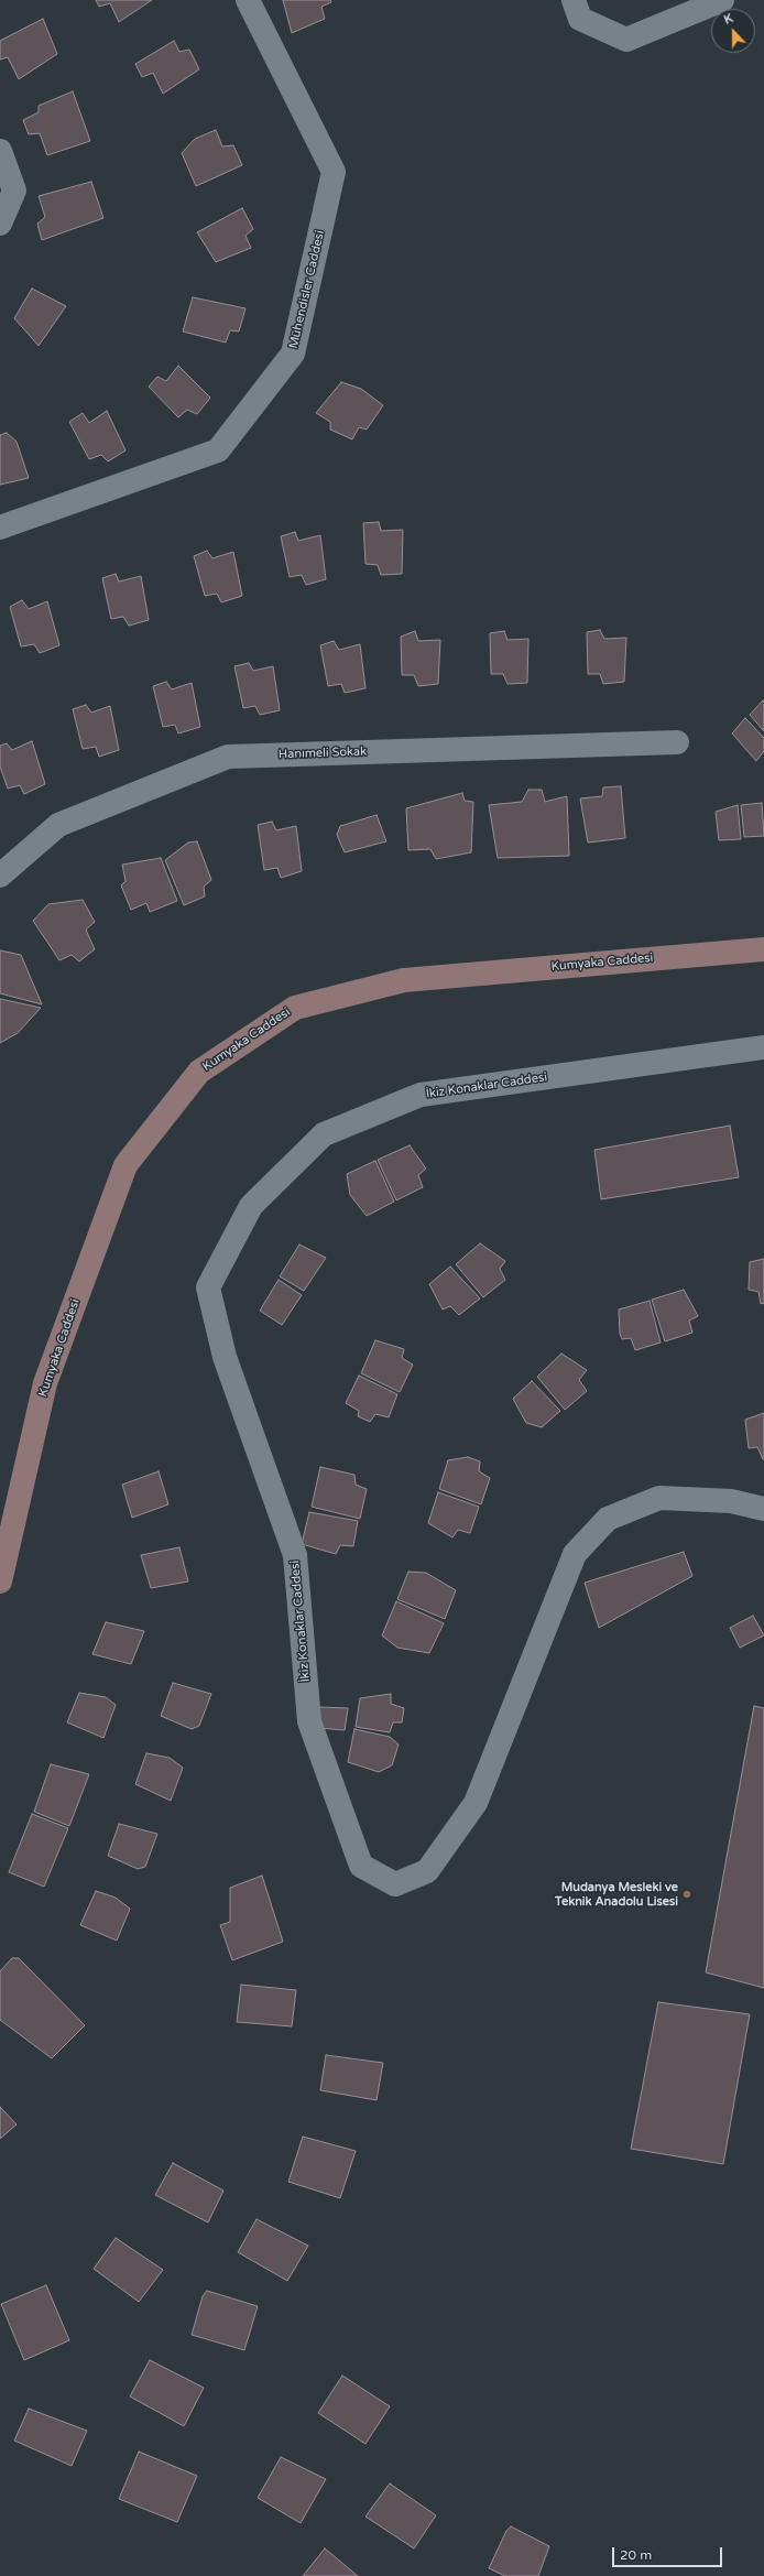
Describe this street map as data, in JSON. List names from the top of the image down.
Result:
{
  "streets": {
    "main road": ["Kumyaka Caddesi"],
    "street": ["Mühendisler Caddesi", "Hanımeli Sokak", "İkiz Konaklar Caddesi"]
  },
  "places": ["Mudanya Mesleki ve Teknik Anadolu Lisesi"],
  "scale_bar": "20 m",
  "north": "top"
}
